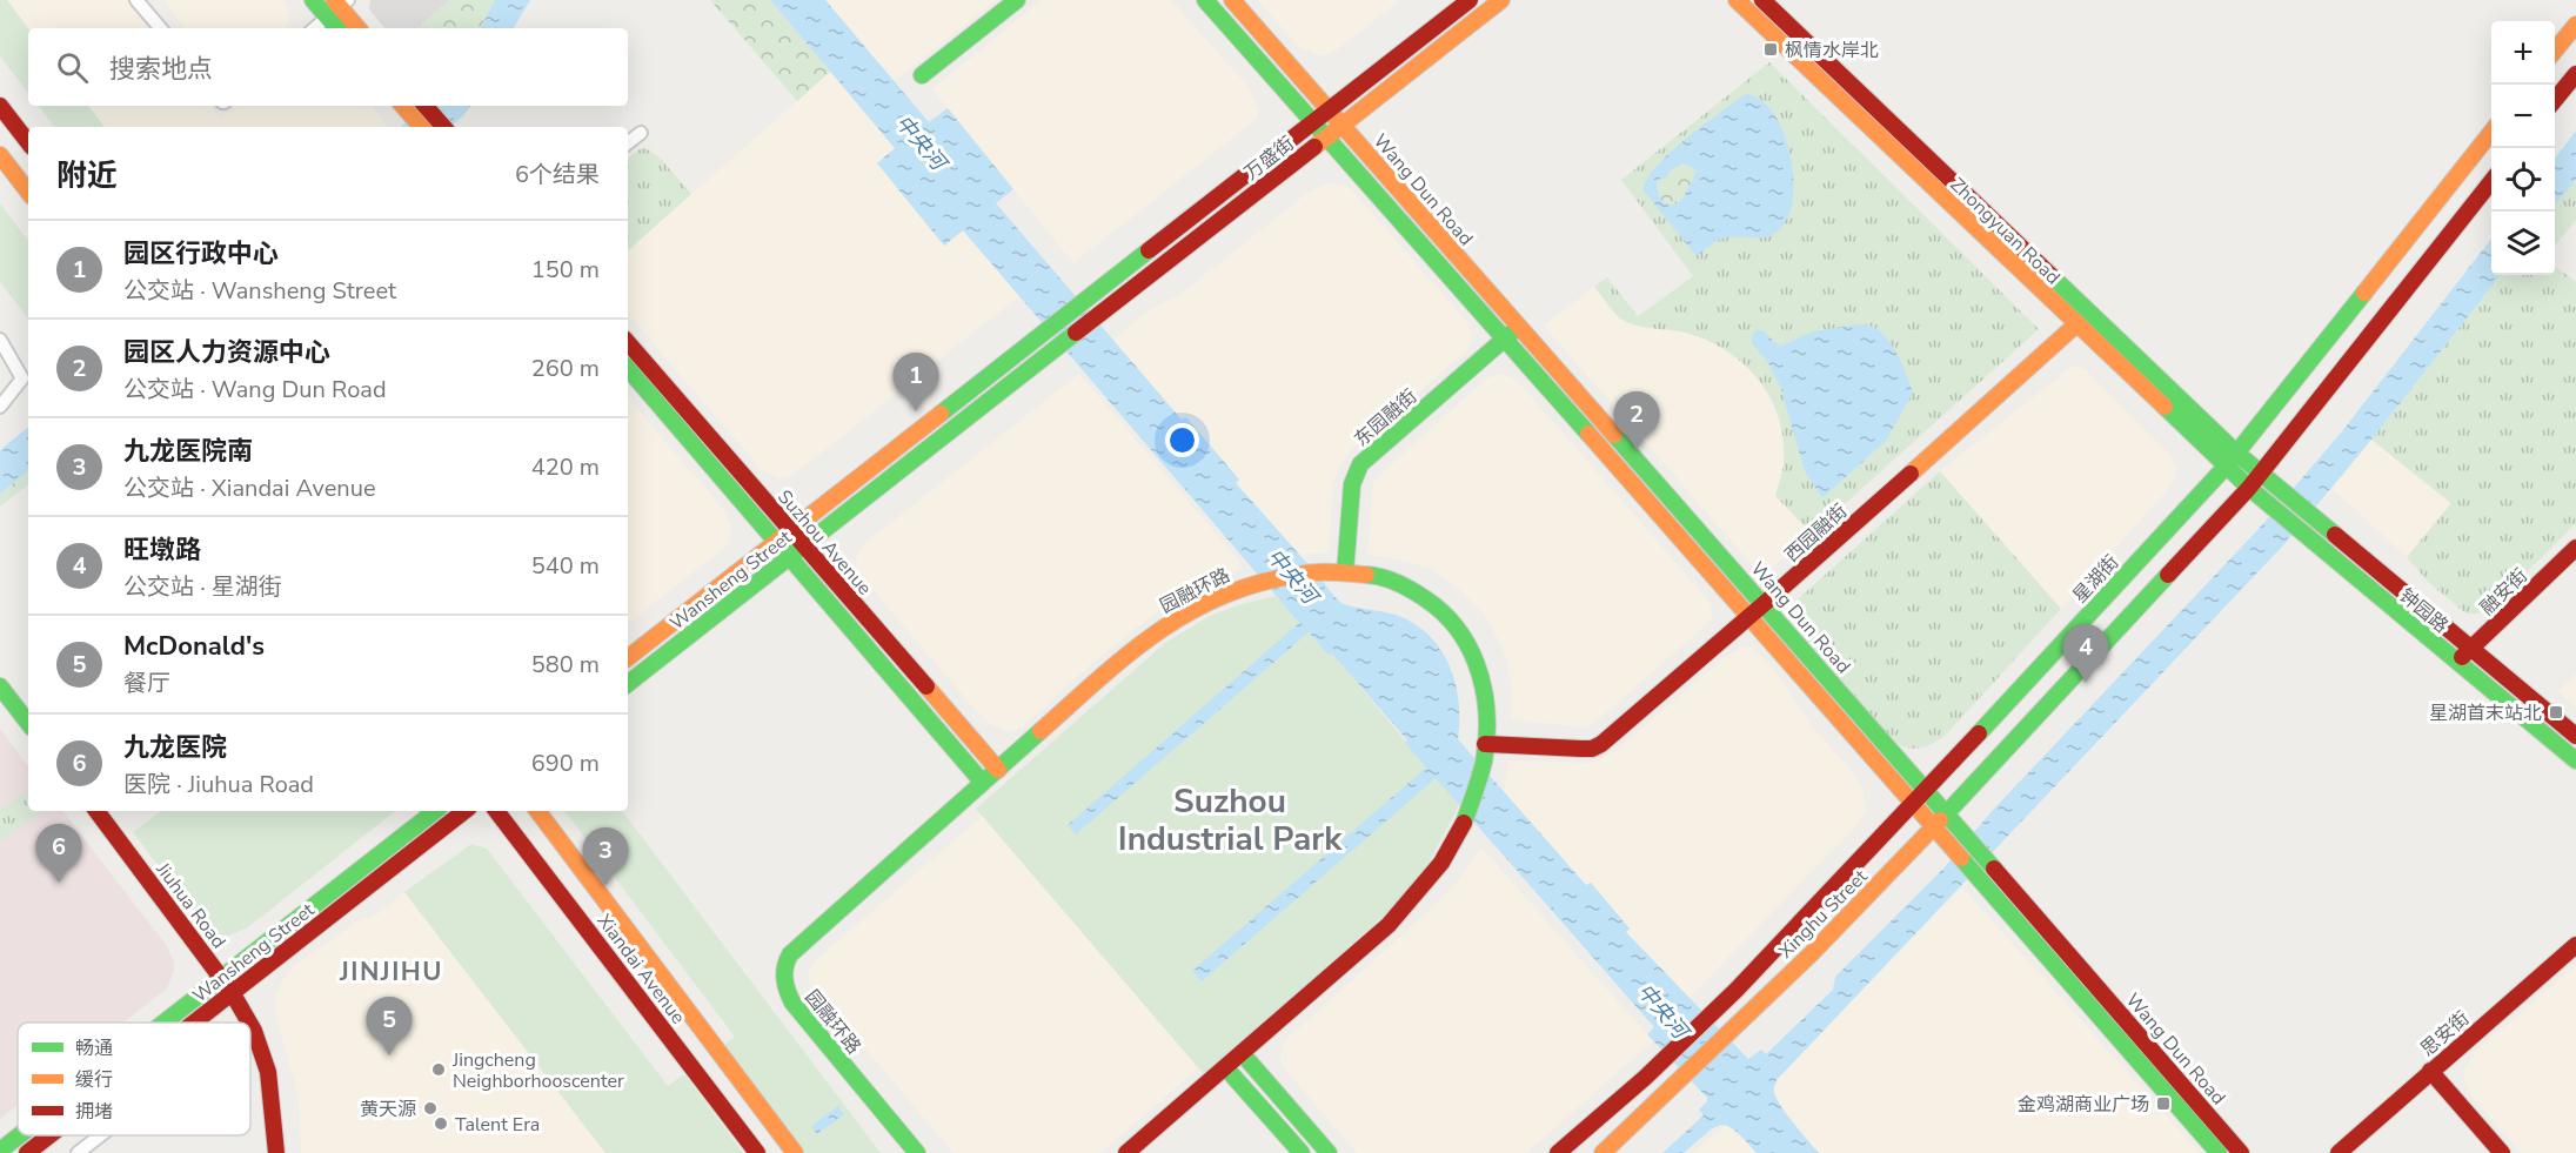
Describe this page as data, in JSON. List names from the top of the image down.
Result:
{
  "streets": {
    "main road": [
      "万盛街",
      "Wang Dun Road",
      "Zhongyuan Road",
      "东园融街",
      "西园融街",
      "Suzhou Avenue",
      "星湖街",
      "Wansheng Street",
      "园融环路",
      "融安街",
      "钟园路",
      "Jiuhua Road",
      "Xinghu Street",
      "Xiandai Avenue",
      "思安街"
    ]
  },
  "crossings": [
    ["万盛街", "Wang Dun Road"],
    ["万盛街", "Wansheng Street"],
    ["Wang Dun Road", "东园融街"],
    ["Wang Dun Road", "西园融街"],
    ["Wang Dun Road", "星湖街"],
    ["Wang Dun Road", "Xinghu Street"],
    ["Zhongyuan Road", "西园融街"],
    ["Zhongyuan Road", "星湖街"],
    ["Zhongyuan Road", "钟园路"],
    ["东园融街", "园融环路"],
    ["西园融街", "园融环路"],
    ["Suzhou Avenue", "Wansheng Street"],
    ["Suzhou Avenue", "园融环路"],
    ["Wansheng Street", "Jiuhua Road"],
    ["融安街", "钟园路"]
  ],
  "districts": ["Suzhou Industrial Park", "JINJIHU"],
  "water": ["中央河"],
  "places": {
    "transit": ["枫情水岸北", "星湖首末站北", "金鸡湖商业广场"],
    "other": ["Jingcheng Neighborhooscenter", "黄天源", "Talent Era"]
  },
  "legend": ["畅通", "缓行", "拥堵"],
  "page": {
    "map_buttons": ["+", "−"],
    "search": "搜索地点",
    "heading": ["附近", "6个结果"],
    "list": [
      {
        "mark": "1",
        "name": "园区行政中心",
        "note": "公交站 · Wansheng Street",
        "value": "150 m"
      },
      {
        "mark": "2",
        "name": "园区人力资源中心",
        "note": "公交站 · Wang Dun Road",
        "value": "260 m"
      },
      {
        "mark": "3",
        "name": "九龙医院南",
        "note": "公交站 · Xiandai Avenue",
        "value": "420 m"
      },
      {
        "mark": "4",
        "name": "旺墩路",
        "note": "公交站 · 星湖街",
        "value": "540 m"
      },
      {
        "mark": "5",
        "name": "McDonald's",
        "note": "餐厅",
        "value": "580 m"
      },
      {
        "mark": "6",
        "name": "九龙医院",
        "note": "医院 · Jiuhua Road",
        "value": "690 m"
      }
    ],
    "pins": [
      "1",
      "2",
      "4",
      "6",
      "3",
      "5"
    ]
  }
}
